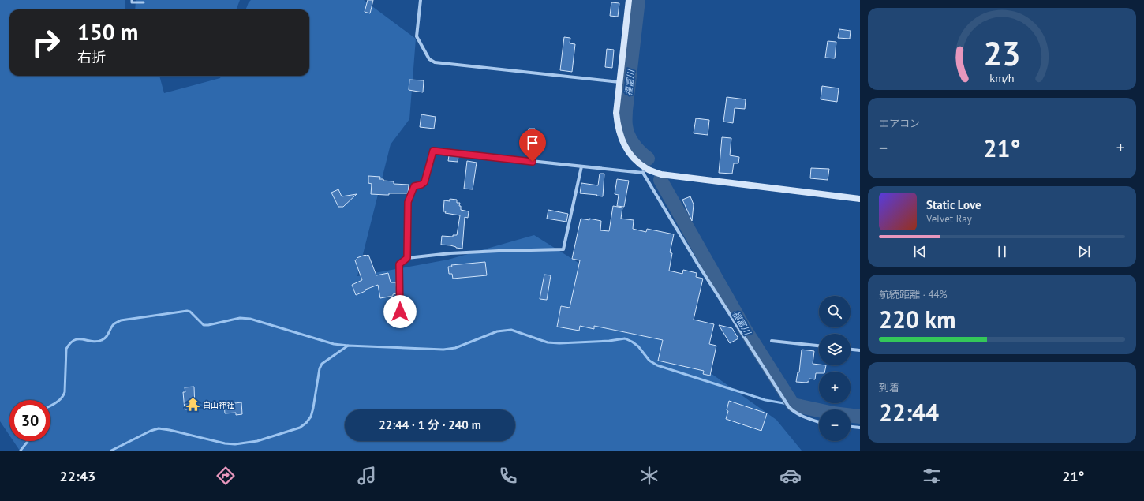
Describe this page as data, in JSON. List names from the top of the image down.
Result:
{
  "water": ["福富川"],
  "places": {
    "temple": ["白山神社"]
  },
  "page": {
    "turn": ["150 m", "右折"],
    "tile": [
      "エアコン",
      ["航続距離 · 44%", "220 km"],
      ["到着", "22:44"]
    ],
    "heat": ["−", "21°", "+"],
    "song": ["Static Love", "Velvet Ray"],
    "map_buttons": ["+", "−"],
    "limit": "30",
    "trip": "22:44 · 1 分 · 240 m",
    "tabs": ["22:43", "21°"],
    "gauge": ["23", "km/h"]
  }
}
